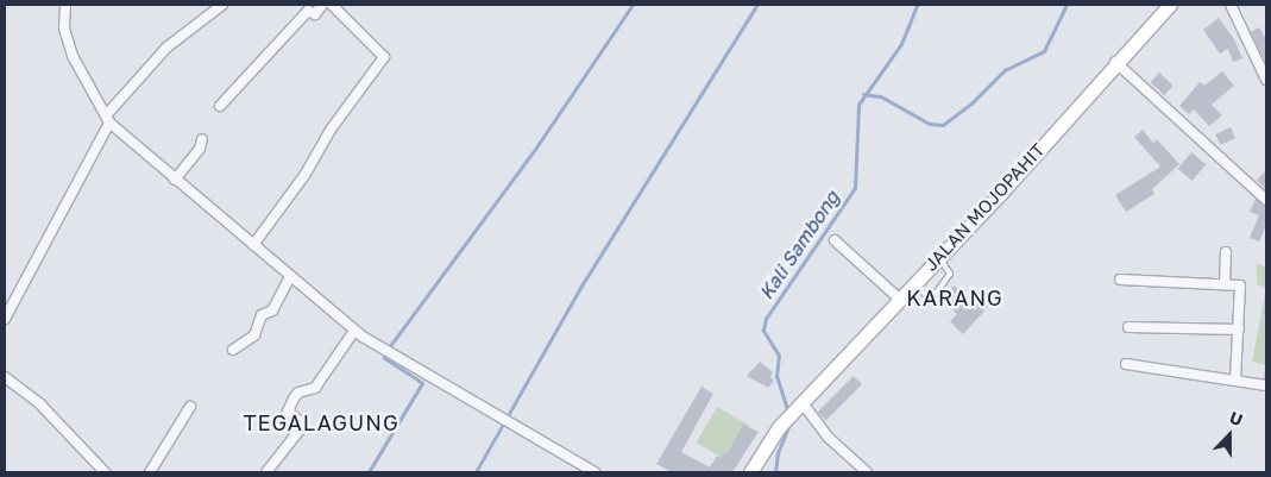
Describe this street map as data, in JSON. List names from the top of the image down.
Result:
{
  "streets": {
    "street": ["JALAN MOJOPAHIT"]
  },
  "districts": ["KARANG", "TEGALAGUNG"],
  "water": ["Kali Sambong"],
  "north": "top"
}
